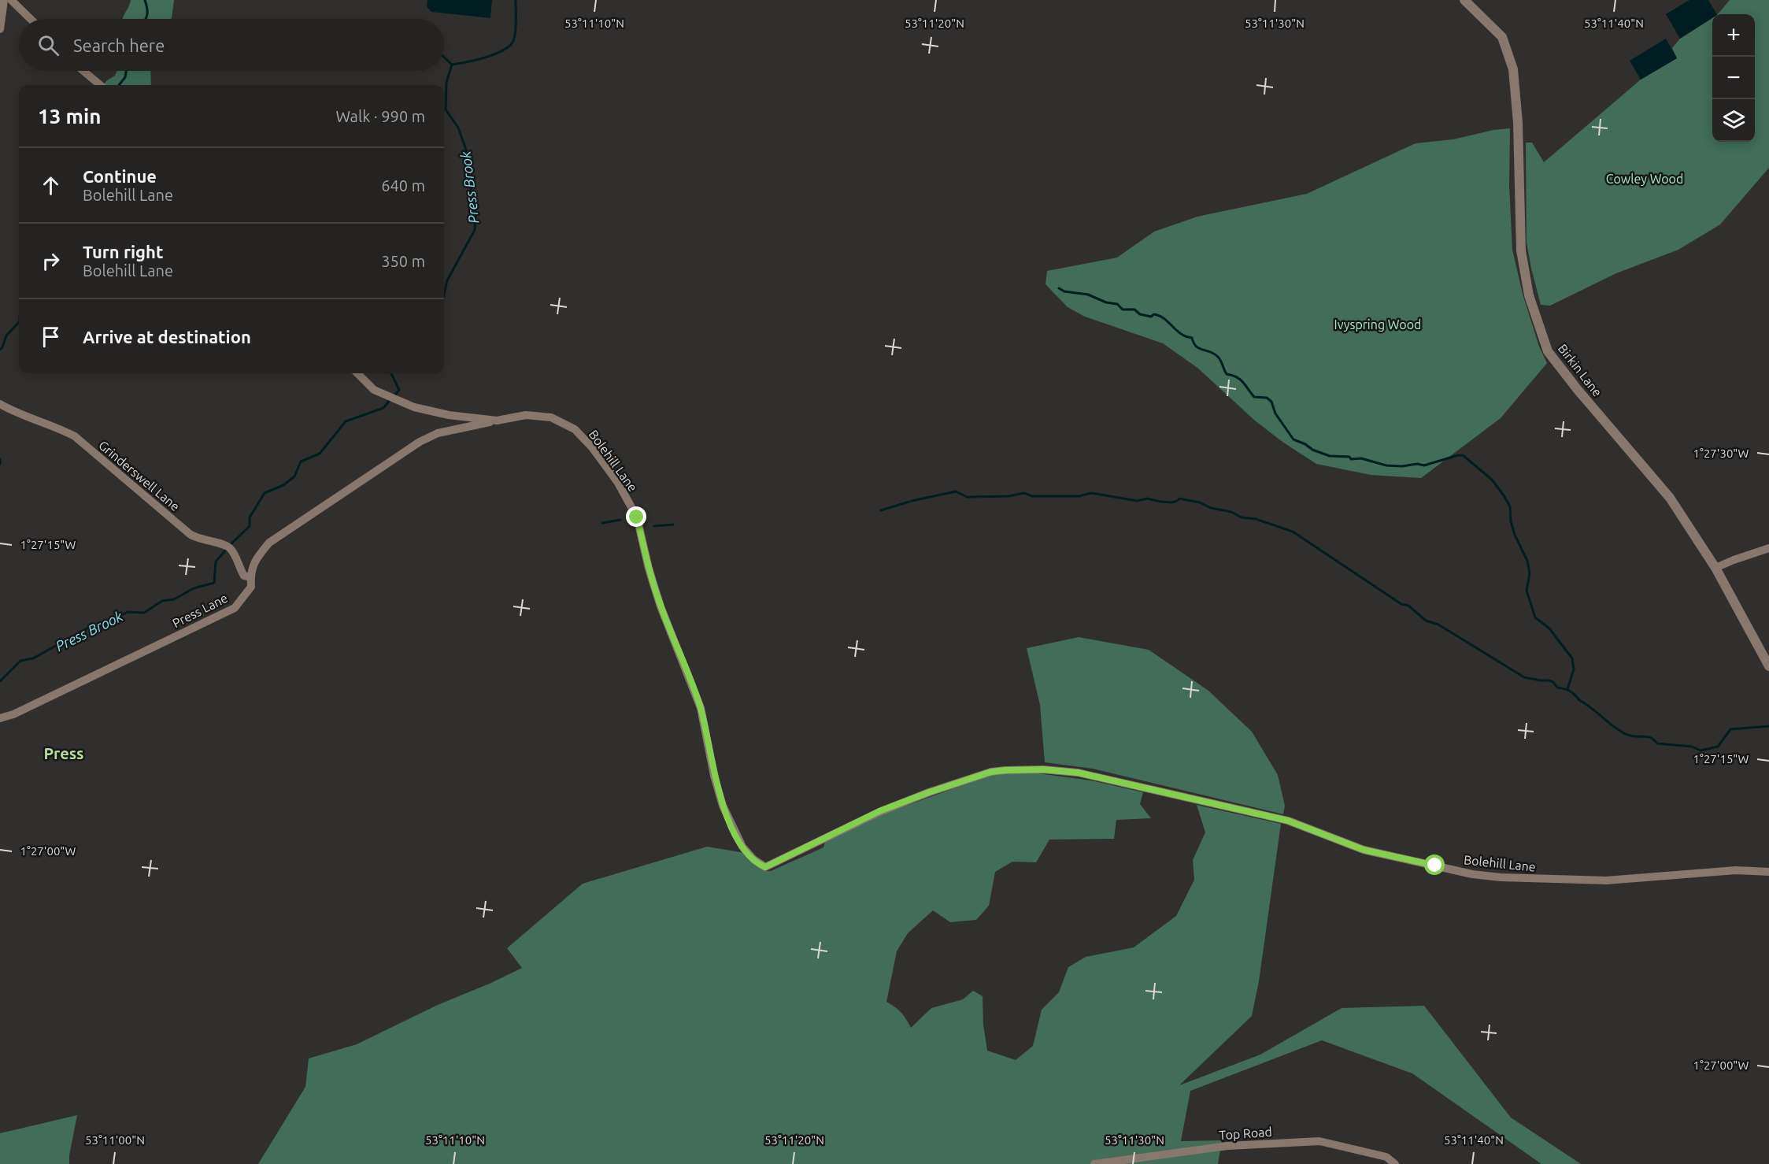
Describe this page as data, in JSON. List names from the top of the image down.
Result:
{
  "streets": {
    "street": [
      "Birkin Lane",
      "Bolehill Lane",
      "Grinderswell Lane",
      "Press Lane",
      "Top Road"
    ]
  },
  "crossings": [
    ["Bolehill Lane", "Press Lane"],
    ["Grinderswell Lane", "Press Lane"]
  ],
  "districts": ["Press"],
  "water": ["Press Brook"],
  "parks": ["Cowley Wood", "Ivyspring Wood"],
  "page": {
    "map_buttons": ["+", "−"],
    "search": "Search here",
    "heading": ["13 min", "Walk · 990 m"],
    "list": [
      ["Continue", "Bolehill Lane", "640 m"],
      ["Turn right", "Bolehill Lane", "350 m"],
      "Arrive at destination"
    ]
  },
  "coordinates": [
    "53°11'10\"N",
    "53°11'20\"N",
    "53°11'30\"N",
    "53°11'40\"N",
    "1°27'30\"W",
    "1°27'15\"W",
    "1°27'00\"W",
    "53°11'00\"N"
  ]
}
